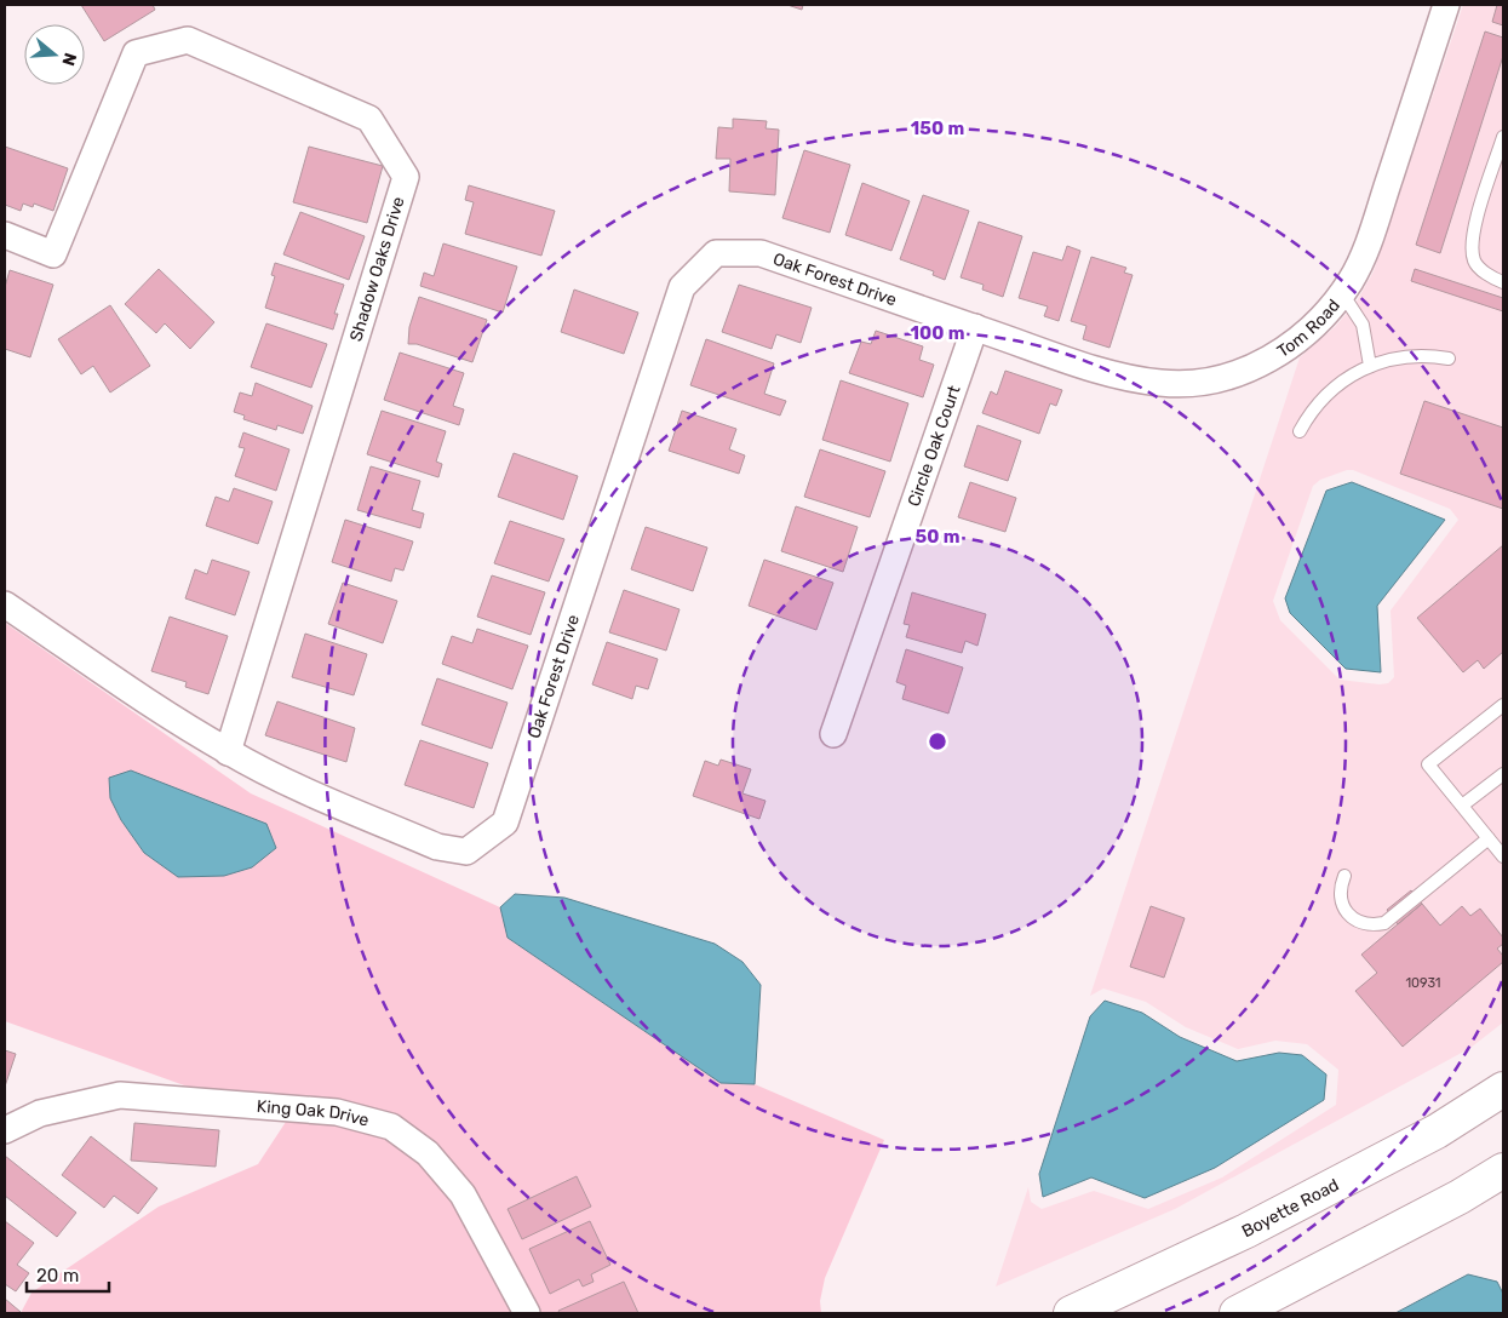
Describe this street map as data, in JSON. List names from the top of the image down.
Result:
{
  "streets": {
    "main road": ["Boyette Road"],
    "street": [
      "Shadow Oaks Drive",
      "Oak Forest Drive",
      "Tom Road",
      "Circle Oak Court",
      "King Oak Drive"
    ]
  },
  "crossings": [
    ["Shadow Oaks Drive", "Oak Forest Drive"],
    ["Oak Forest Drive", "Tom Road"],
    ["Oak Forest Drive", "Circle Oak Court"],
    ["Tom Road", "Circle Oak Court"]
  ],
  "house_numbers": ["10931"],
  "scale_bar": "20 m",
  "north": "right",
  "rings": ["150 m", "100 m", "50 m"]
}
